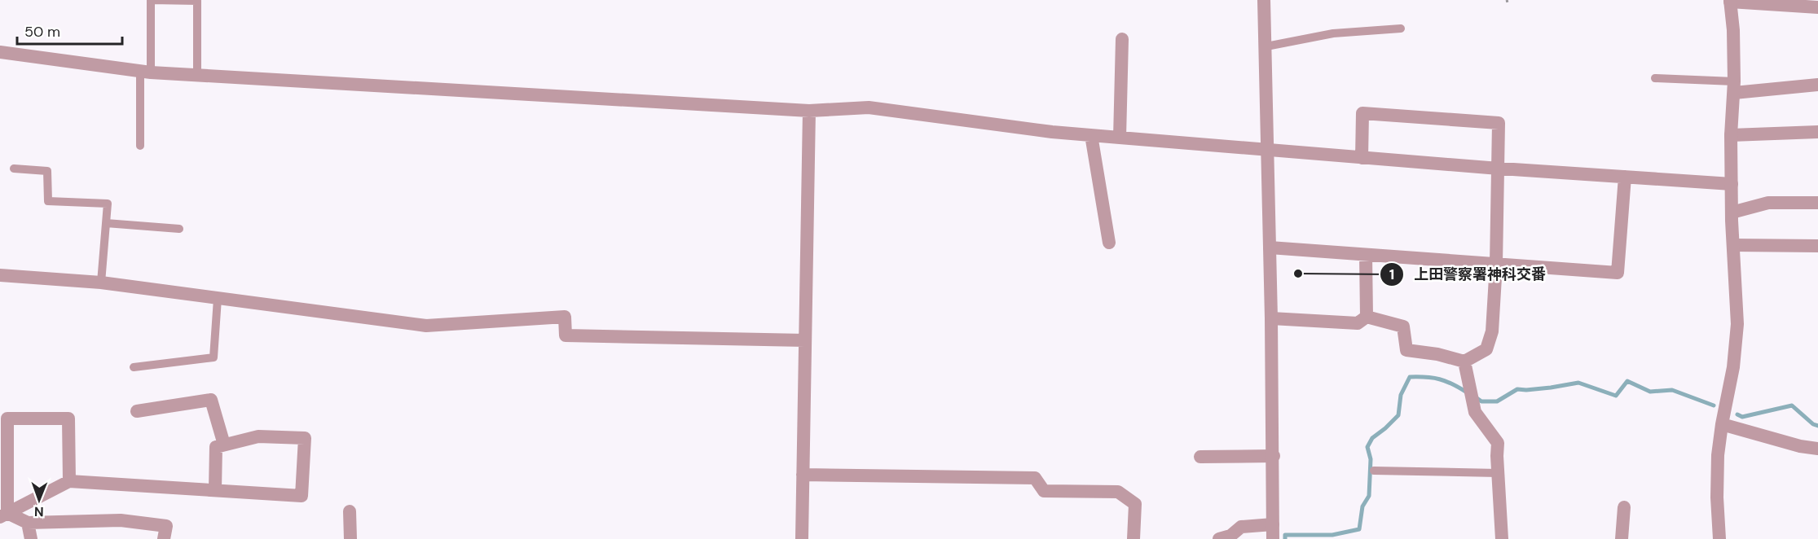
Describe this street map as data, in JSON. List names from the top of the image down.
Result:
{
  "places": ["上田警察署神科交番"],
  "scale_bar": "50 m",
  "north": "bottom"
}
